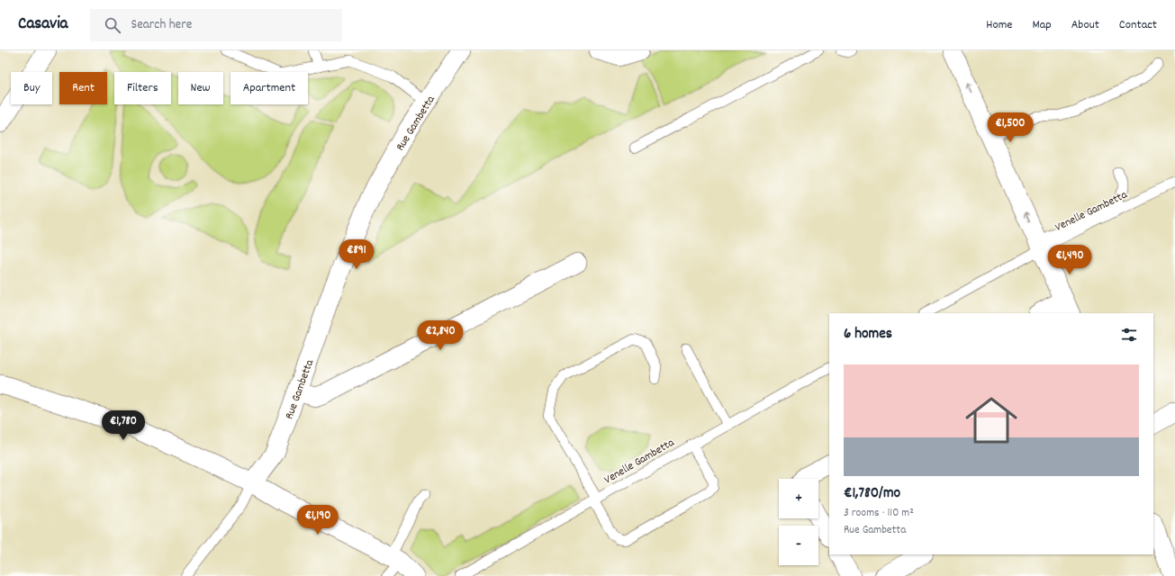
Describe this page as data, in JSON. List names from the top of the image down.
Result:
{
  "streets": {
    "street": ["Rue Gambetta"],
    "lane": ["Venelle Gambetta"]
  },
  "page": {
    "header": "Casavia",
    "search": "Search here",
    "nav": [
      "Home",
      "Map",
      "About",
      "Contact"
    ],
    "chip": [
      "Buy",
      "Rent",
      "Filters",
      "New",
      "Apartment"
    ],
    "price": [
      "€1,500",
      "€891",
      "€1,490",
      "€2,840",
      "€1,780",
      "€1,190"
    ],
    "heading": "6 homes",
    "list": [
      {
        "name": "€1,780/mo",
        "note": "3 rooms · 110 m² · Rue Gambetta"
      }
    ],
    "map_buttons": ["+", "−"]
  }
}
